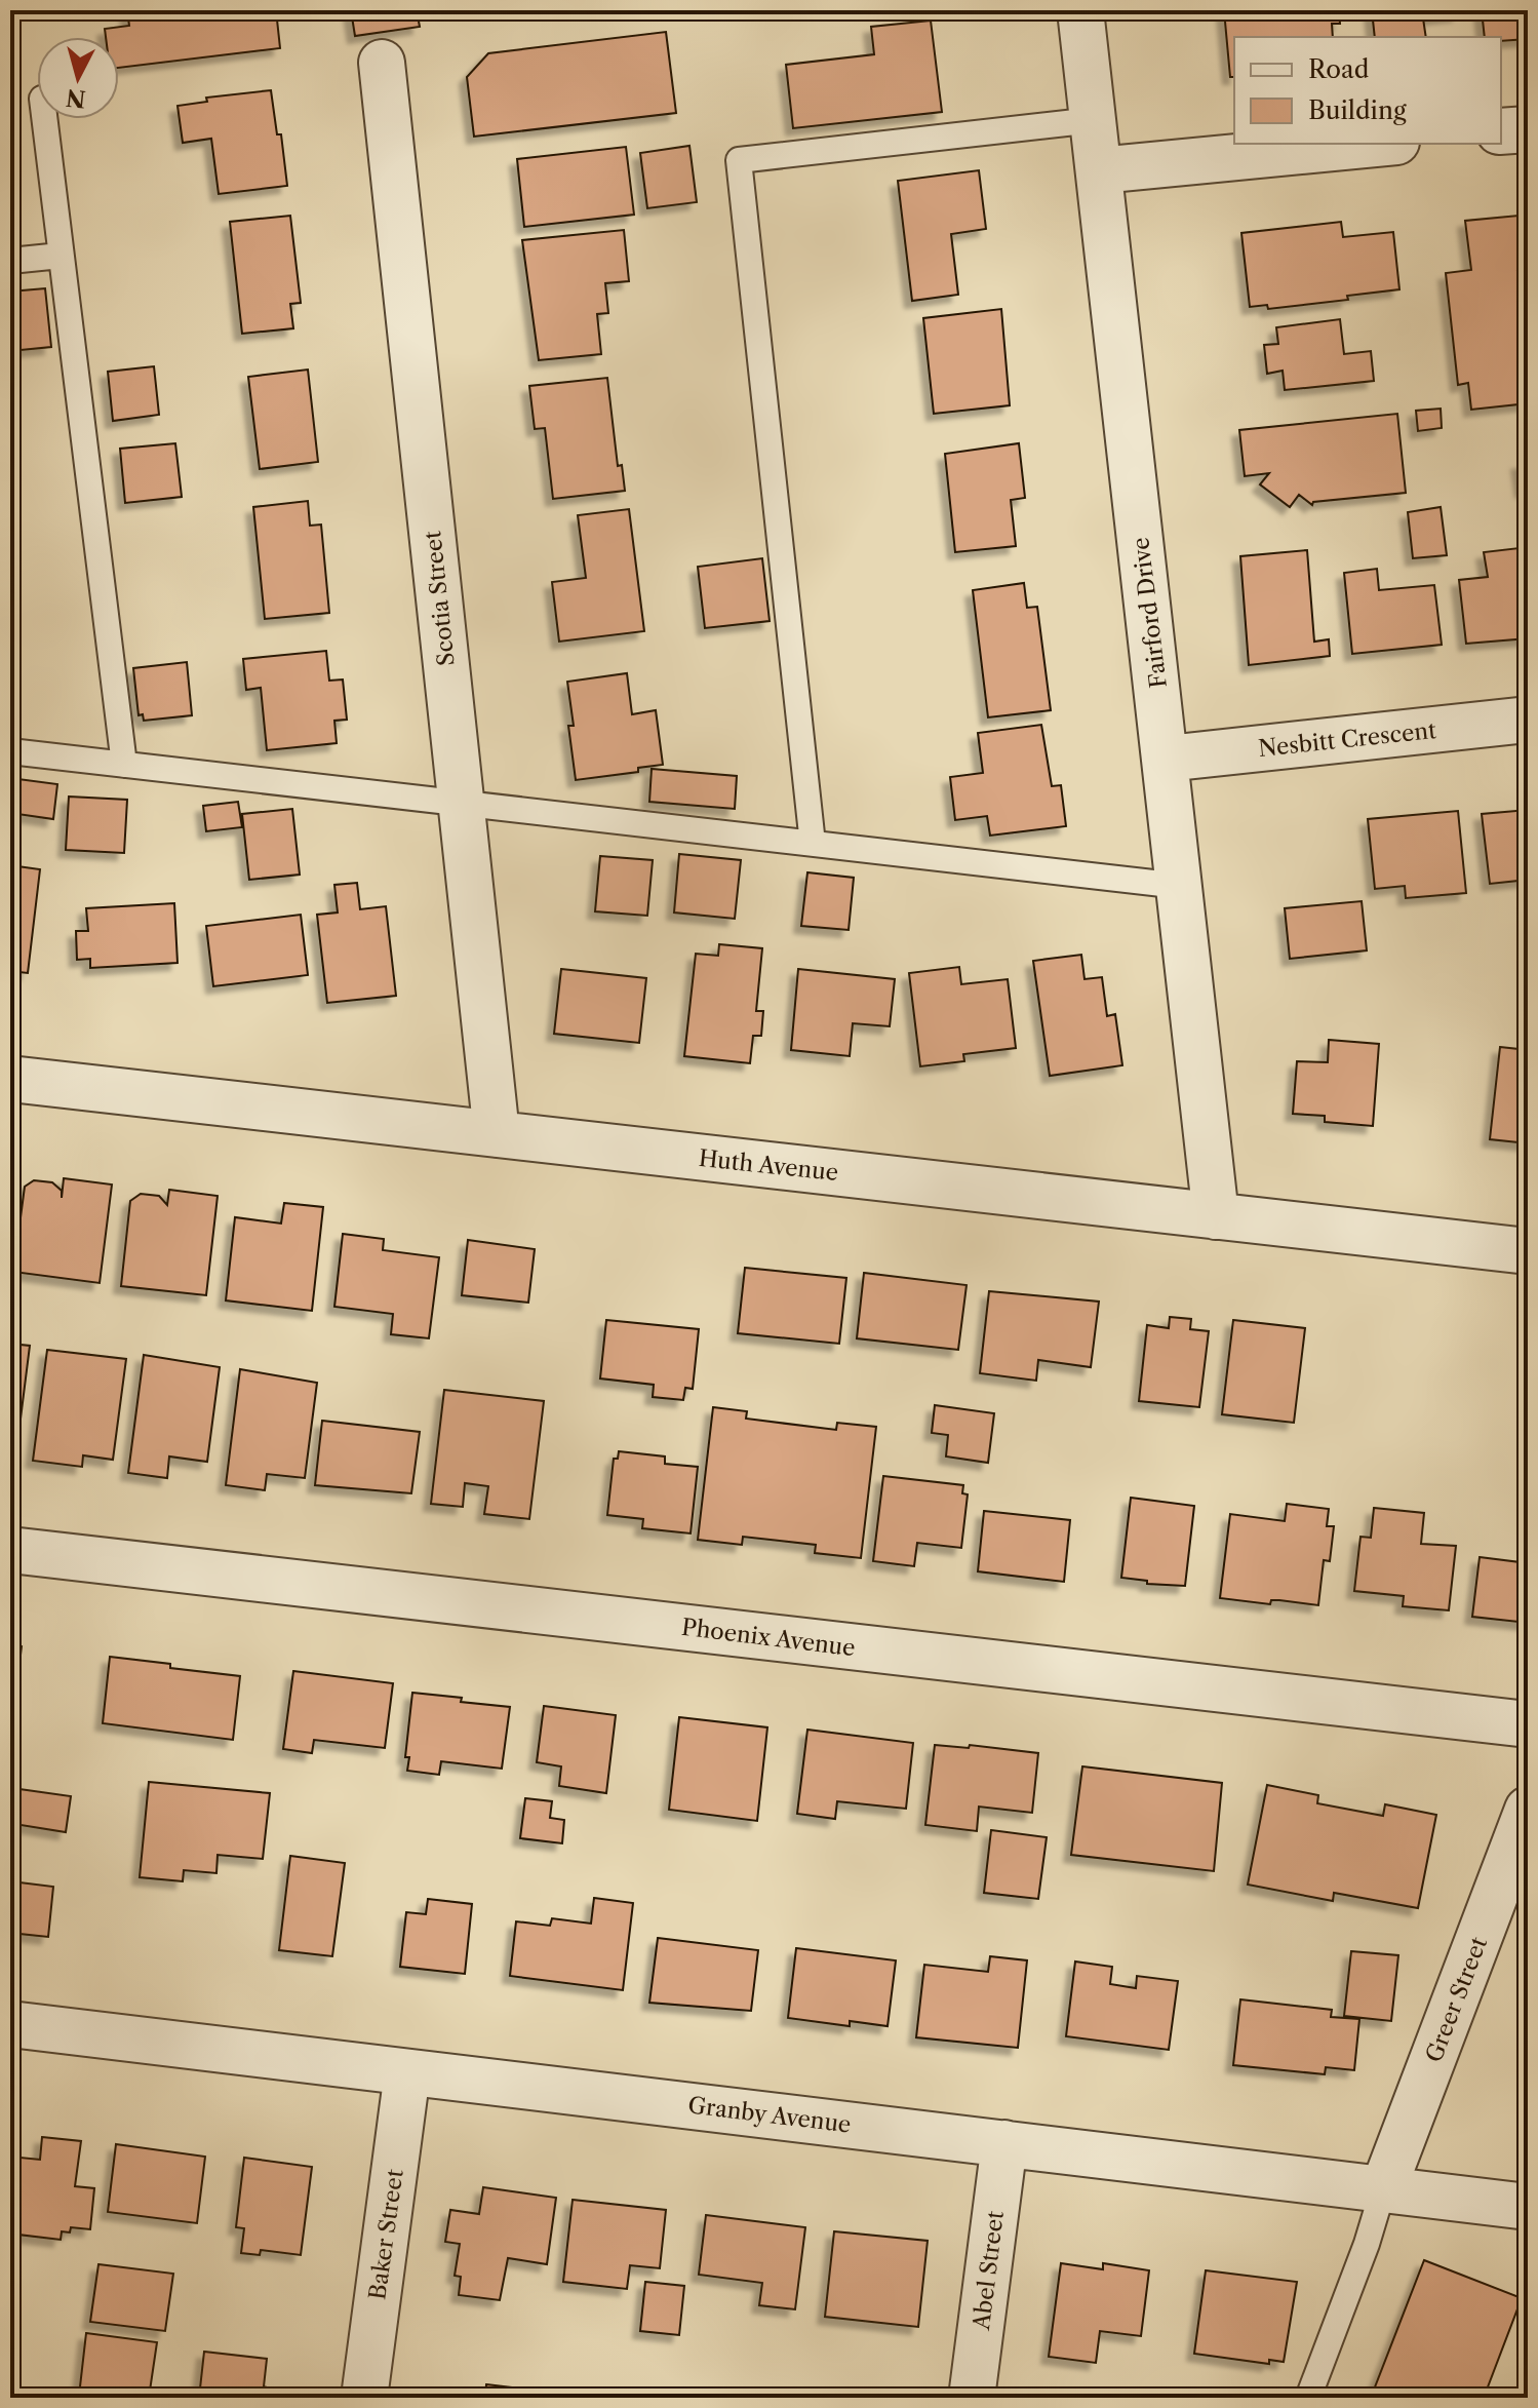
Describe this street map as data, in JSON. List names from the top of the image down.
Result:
{
  "streets": {
    "street": [
      "Scotia Street",
      "Fairford Drive",
      "Nesbitt Crescent",
      "Huth Avenue",
      "Phoenix Avenue",
      "Greer Street",
      "Granby Avenue",
      "Baker Street",
      "Abel Street"
    ]
  },
  "crossings": [
    ["Scotia Street", "Huth Avenue"],
    ["Fairford Drive", "Nesbitt Crescent"],
    ["Fairford Drive", "Huth Avenue"],
    ["Greer Street", "Granby Avenue"],
    ["Granby Avenue", "Baker Street"],
    ["Granby Avenue", "Abel Street"]
  ],
  "legend": ["Road", "Building"],
  "north": "bottom"
}
